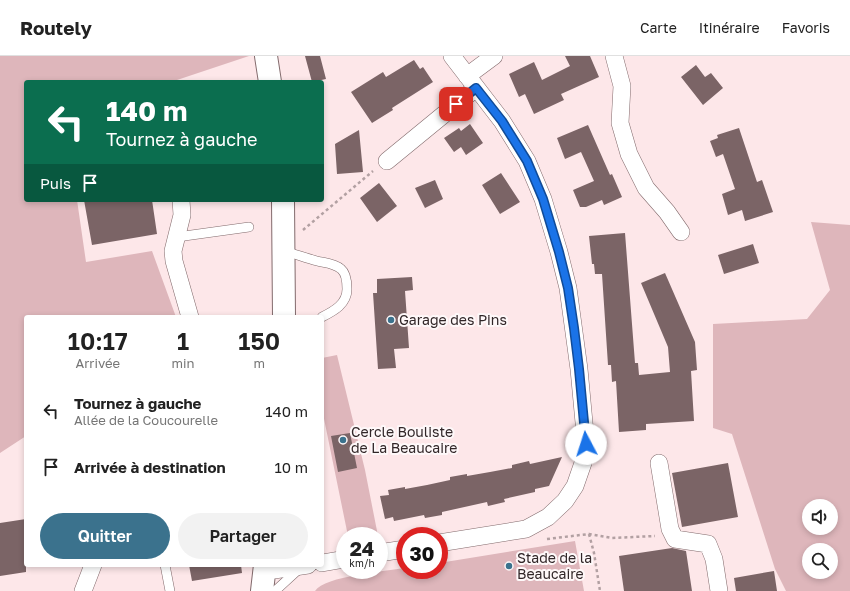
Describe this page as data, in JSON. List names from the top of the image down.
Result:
{
  "places": ["Garage des Pins", "Cercle Bouliste de La Beaucaire", "Stade de la Beaucaire"],
  "page": {
    "header": "Routely",
    "nav": ["Carte", "Itinéraire", "Favoris"],
    "turn": ["140 m", "Tournez à gauche"],
    "then": "Puis",
    "eta": [
      "10:17",
      "Arrivée",
      "1",
      "min",
      "150",
      "m"
    ],
    "list": [
      {
        "name": "Tournez à gauche",
        "note": "Allée de la Coucourelle",
        "value": "140 m"
      },
      {
        "name": "Arrivée à destination",
        "value": "10 m"
      }
    ],
    "buttons": ["Quitter", "Partager"],
    "speed": "24 km/h",
    "limit": "30"
  }
}
